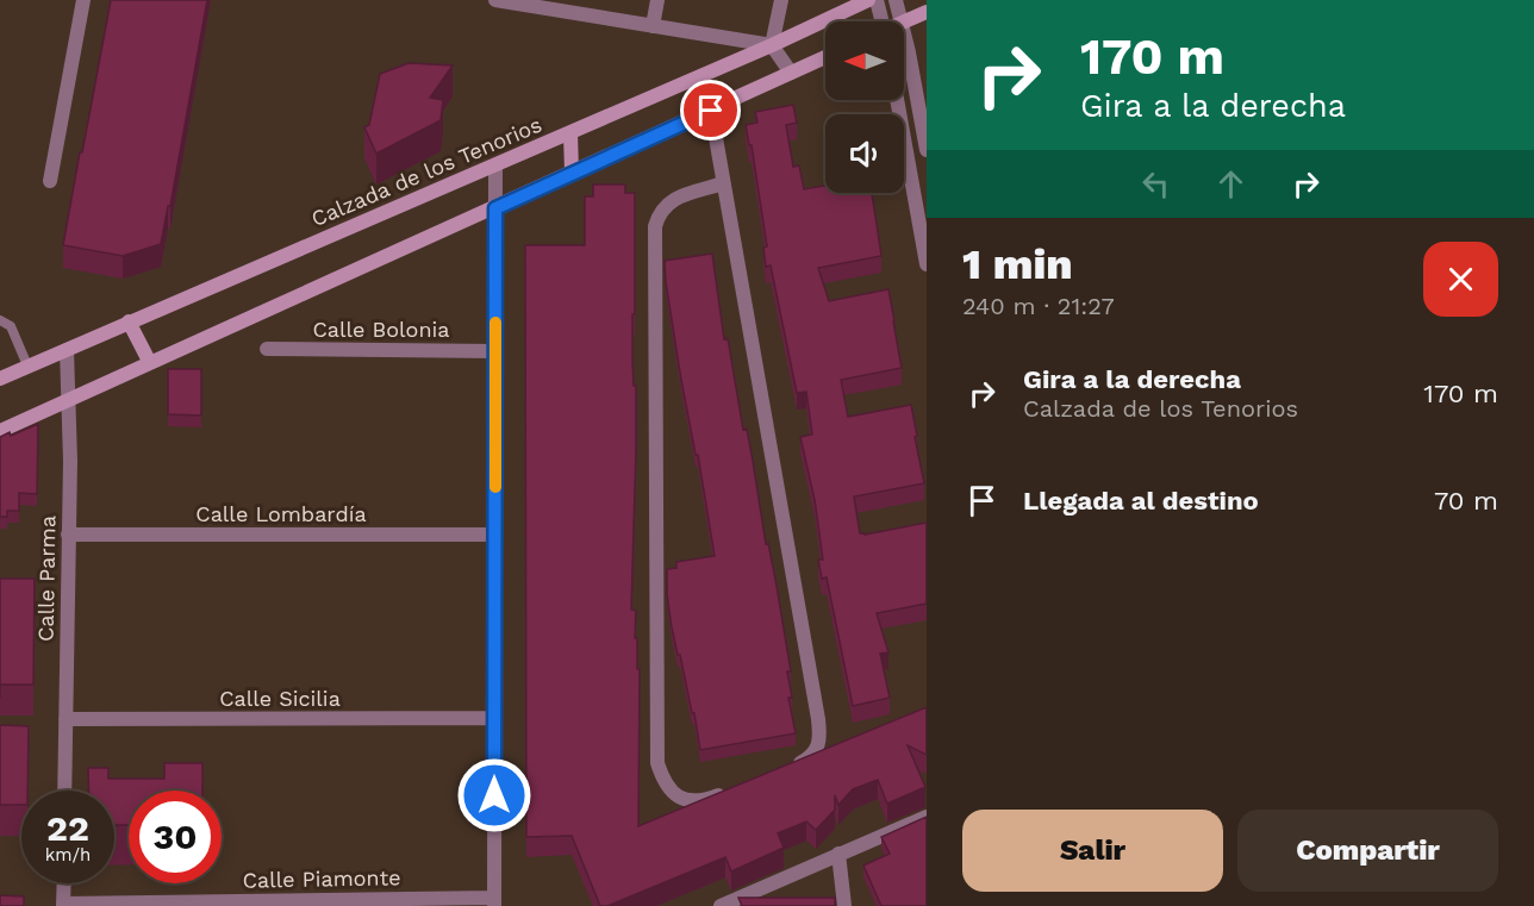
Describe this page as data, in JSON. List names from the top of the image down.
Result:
{
  "streets": {
    "street": [
      "Calzada de los Tenorios",
      "Calle Bolonia",
      "Calle Lombardía",
      "Calle Parma",
      "Calle Sicilia",
      "Calle Piamonte"
    ]
  },
  "crossings": [
    ["Calzada de los Tenorios", "Calle Parma"],
    ["Calle Lombardía", "Calle Parma"],
    ["Calle Parma", "Calle Sicilia"]
  ],
  "north": "left",
  "page": {
    "turn": ["170 m", "Gira a la derecha"],
    "heading": ["1 min", "240 m · 21:27"],
    "list": [
      {
        "name": "Gira a la derecha",
        "note": "Calzada de los Tenorios",
        "value": "170 m"
      },
      {
        "name": "Llegada al destino",
        "value": "70 m"
      }
    ],
    "speed": "22 km/h",
    "limit": "30",
    "buttons": ["Salir", "Compartir"]
  }
}
